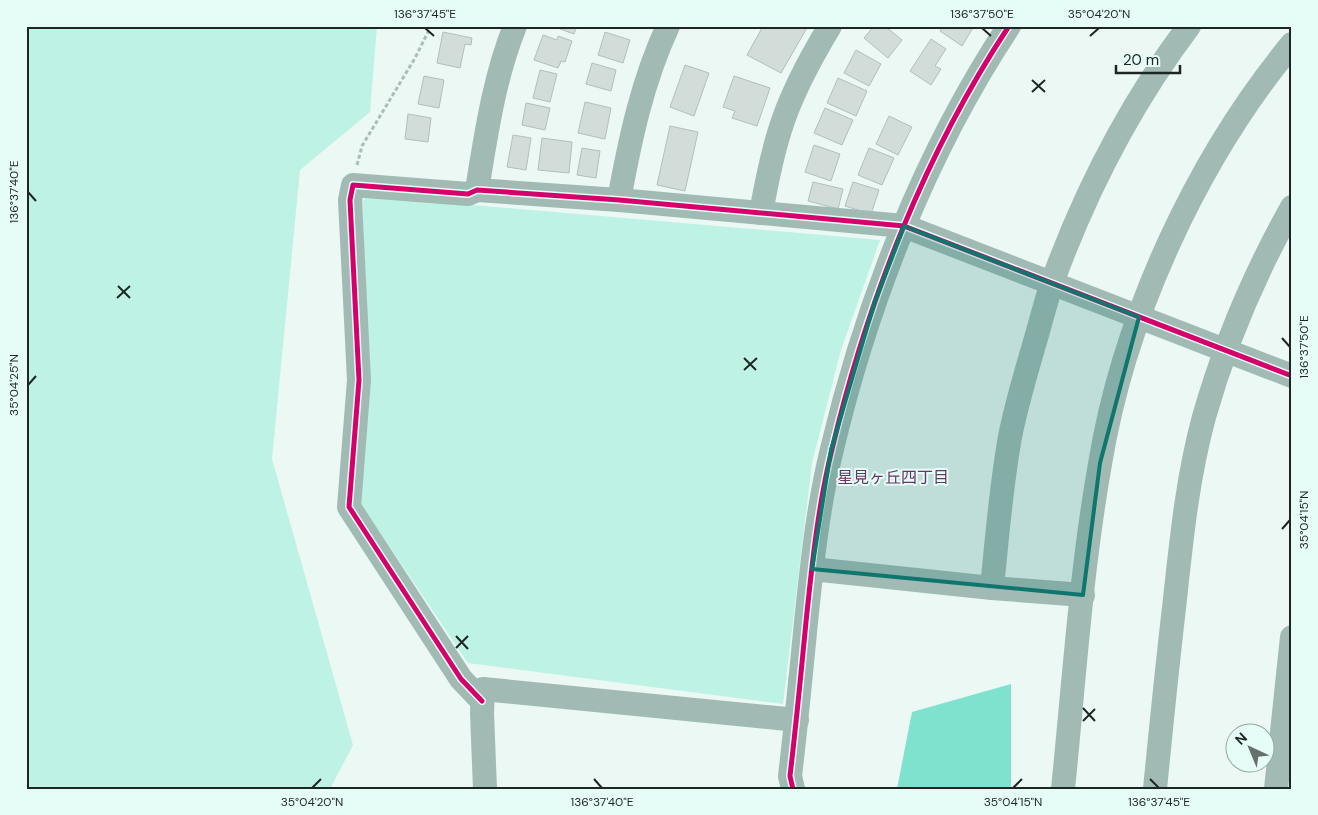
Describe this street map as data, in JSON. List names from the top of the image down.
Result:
{
  "districts": ["星見ヶ丘四丁目"],
  "scale_bar": "20 m",
  "north": "top left",
  "coordinates": [
    "136°37'45\"E",
    "136°37'50\"E",
    "35°04'20\"N",
    "136°37'40\"E",
    "35°04'25\"N",
    "35°04'15\"N"
  ]
}
